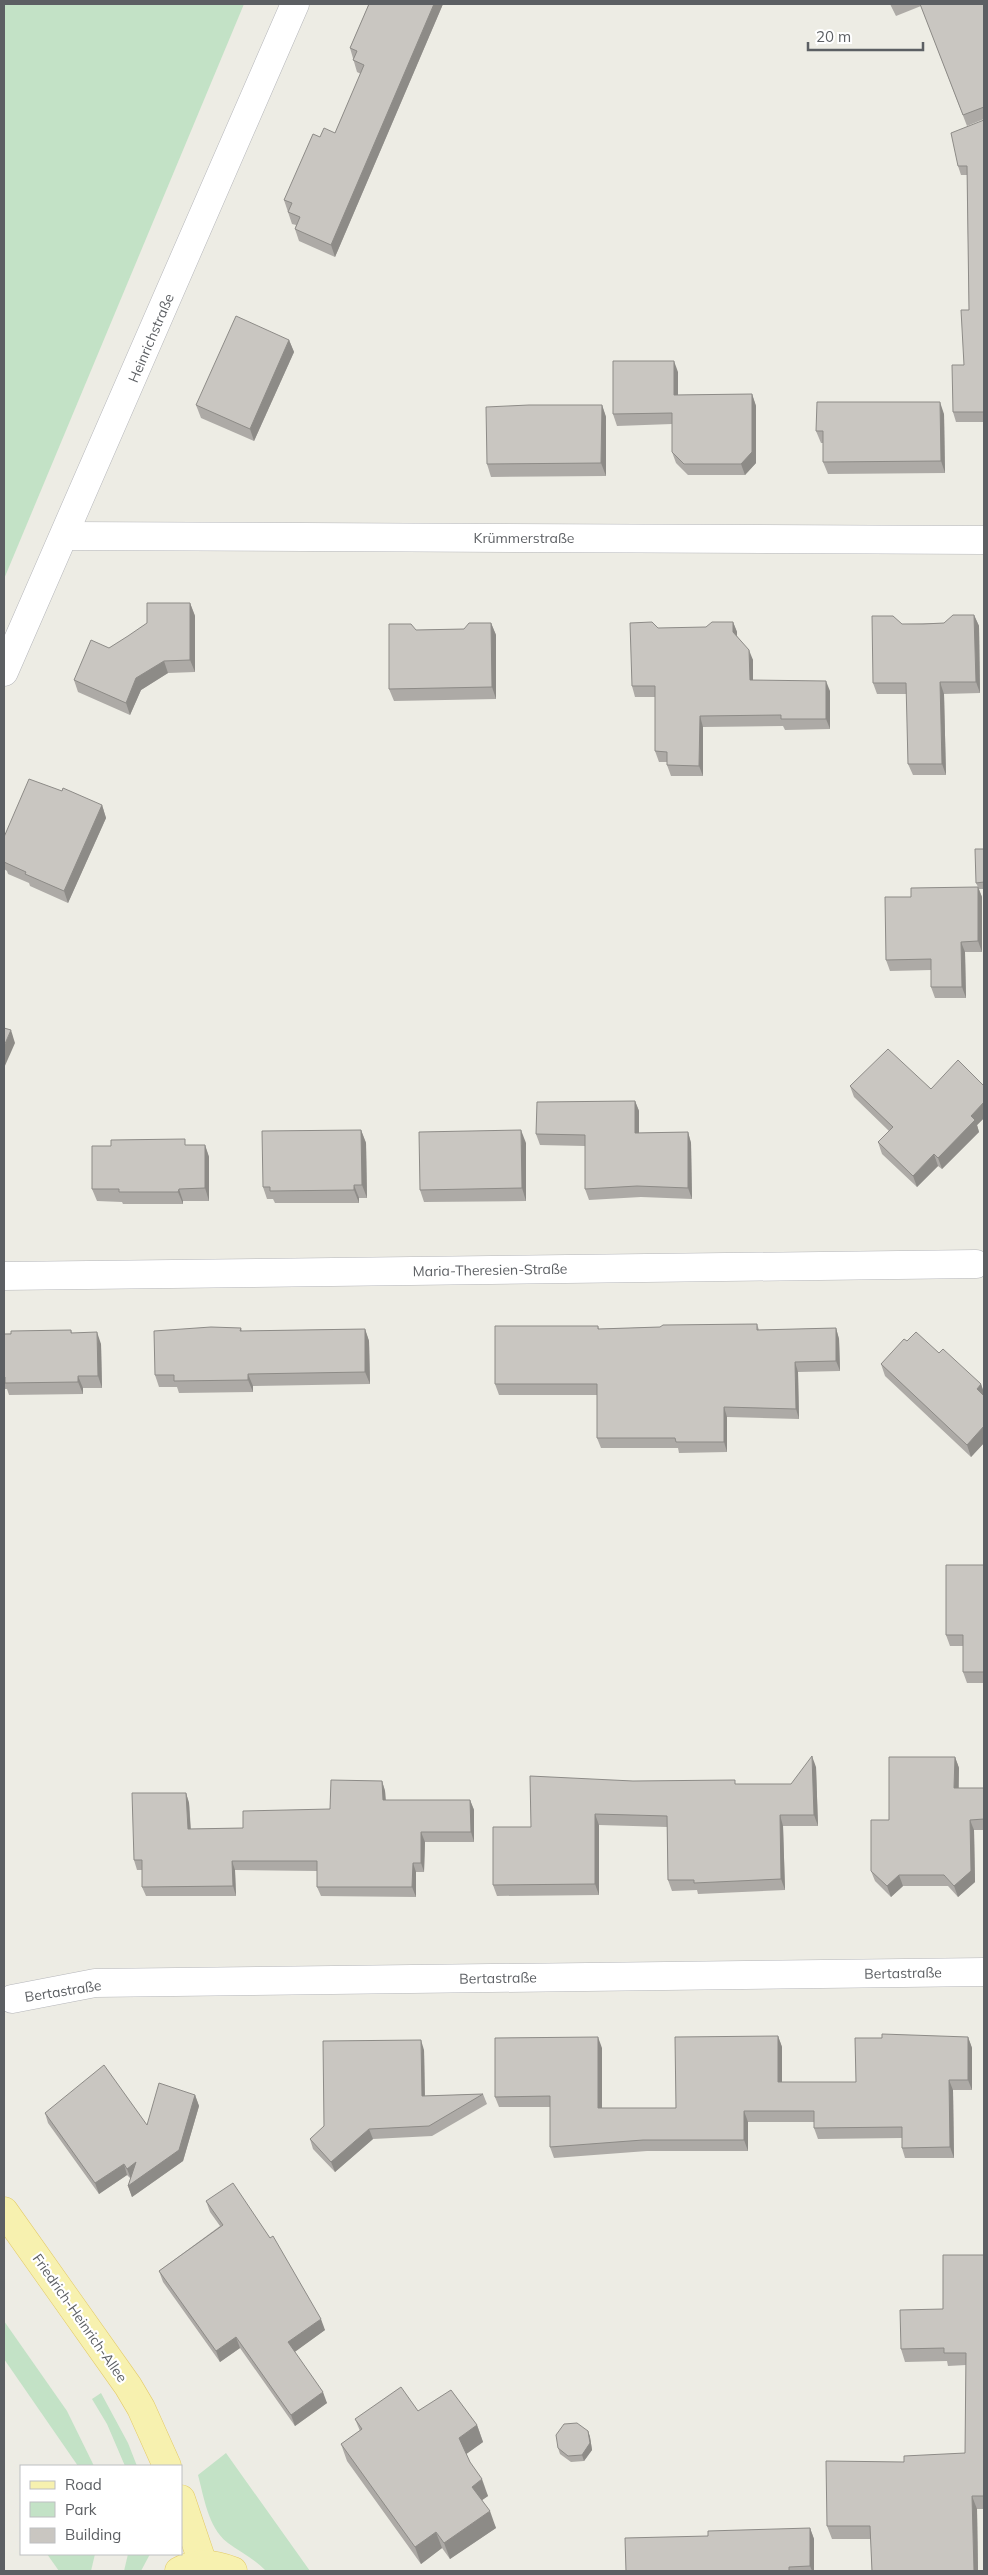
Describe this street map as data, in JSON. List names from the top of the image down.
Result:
{
  "streets": {
    "main road": ["Friedrich-Heinrich-Allee"],
    "street": [
      "Heinrichstraße",
      "Krümmerstraße",
      "Maria-Theresien-Straße",
      "Bertastraße"
    ]
  },
  "crossings": [
    ["Heinrichstraße", "Krümmerstraße"]
  ],
  "legend": ["Road", "Park", "Building"],
  "scale_bar": "20 m"
}
